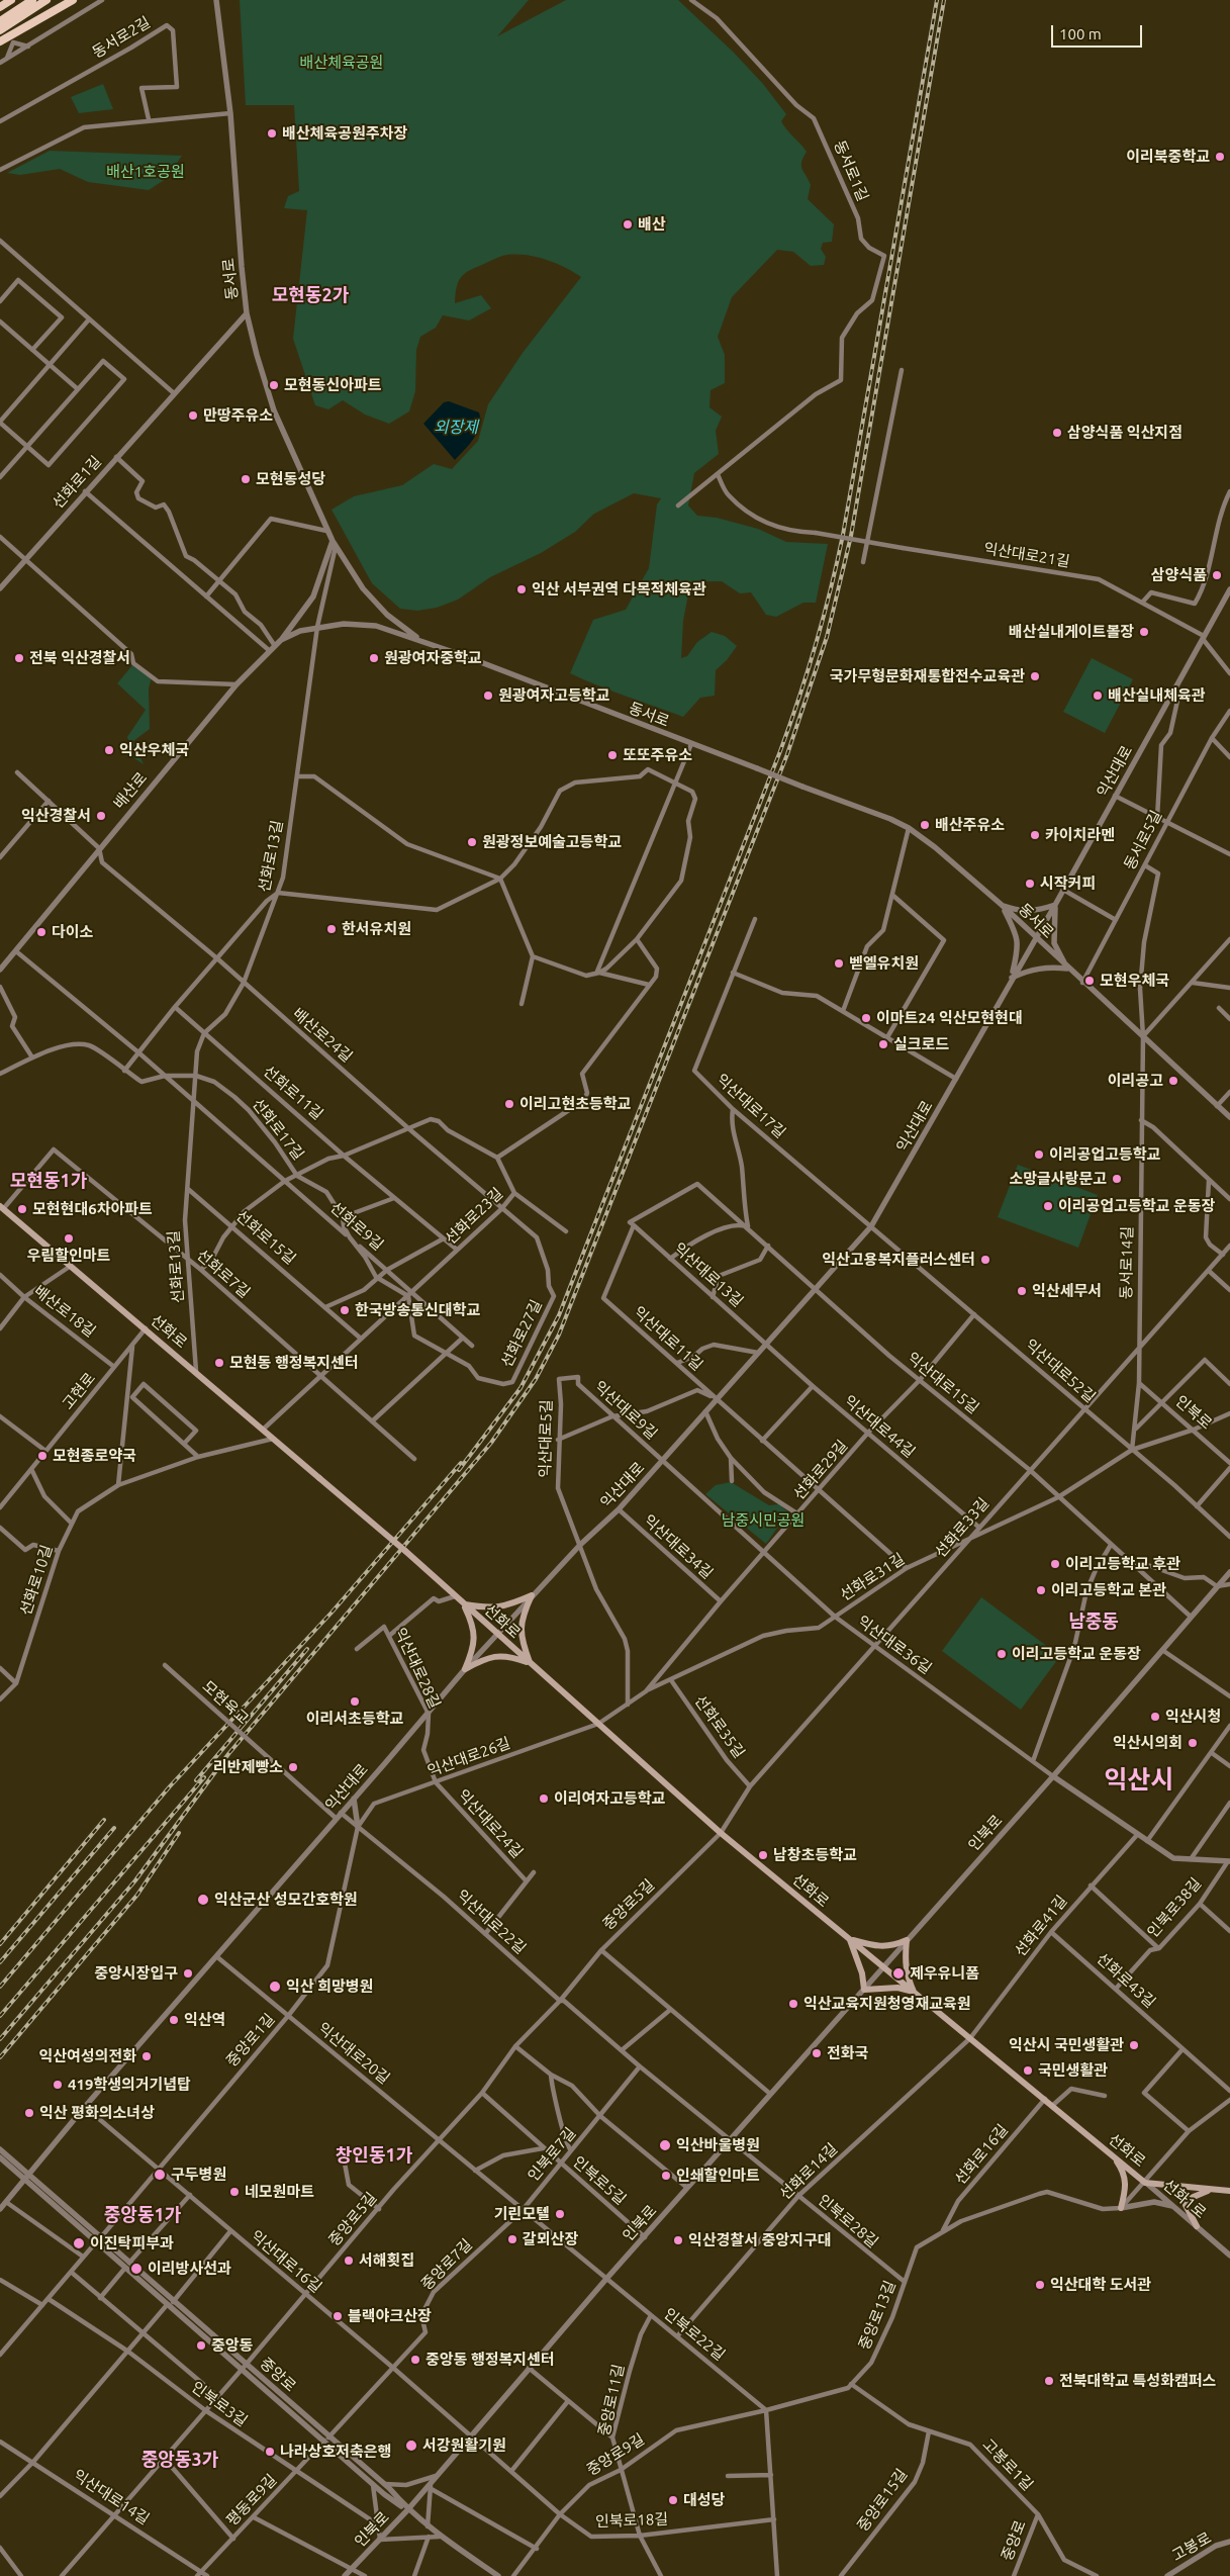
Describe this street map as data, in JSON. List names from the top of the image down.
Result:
{
  "streets": {
    "main road": ["선화로"],
    "street": [
      "동서로2길",
      "동서로1길",
      "동서로",
      "선화로1길",
      "익산대로21길",
      "익산대로",
      "배산로",
      "동서로5길",
      "선화로13길",
      "배산로24길",
      "선화로11길",
      "익산대로17길",
      "선화로17길",
      "선화로23길",
      "선화로9길",
      "선화로15길",
      "동서로14길",
      "선화로7길",
      "익산대로13길",
      "배산로18길",
      "선화로27길",
      "익산대로11길",
      "익산대로52길",
      "익산대로15길",
      "고현로",
      "익산대로9길",
      "인북로",
      "익산대로44길",
      "익산대로5길",
      "선화로29길",
      "선화로33길",
      "익산대로34길",
      "선화로31길",
      "선화로10길",
      "익산대로36길",
      "익산대로28길",
      "모현육교",
      "선화로35길",
      "익산대로26길",
      "익산대로24길",
      "중앙로5길",
      "인북로38길",
      "익산대로22길",
      "선화로41길",
      "선화로43길",
      "중앙로1길",
      "익산대로20길",
      "인북로7길",
      "선화로16길",
      "선화로14길",
      "인북로5길",
      "선화1로",
      "인북로28길",
      "익산대로16길",
      "중앙로7길",
      "중앙로13길",
      "인북로22길",
      "중앙로",
      "중앙로11길",
      "인북로3길",
      "중앙로9길",
      "고봉로1길",
      "익산대로14길",
      "평동로9길",
      "중앙로15길",
      "인북로18길",
      "고봉로"
    ]
  },
  "crossings": [
    ["동서로1길", "익산대로21길"],
    ["동서로", "선화로1길"],
    ["동서로", "익산대로"],
    ["동서로", "배산로"],
    ["동서로", "동서로5길"],
    ["동서로", "선화로13길"],
    ["동서로", "동서로14길"],
    ["익산대로21길", "익산대로"],
    ["익산대로", "익산대로17길"],
    ["익산대로", "익산대로13길"],
    ["익산대로", "선화로"],
    ["익산대로", "익산대로11길"],
    ["익산대로", "익산대로52길"],
    ["익산대로", "익산대로15길"],
    ["익산대로", "익산대로9길"],
    ["익산대로", "익산대로44길"],
    ["익산대로", "익산대로5길"],
    ["익산대로", "익산대로34길"],
    ["익산대로", "익산대로36길"],
    ["익산대로", "익산대로28길"],
    ["익산대로", "모현육교"],
    ["익산대로", "익산대로22길"],
    ["익산대로", "익산대로20길"],
    ["익산대로", "익산대로16길"],
    ["익산대로", "중앙로"],
    ["배산로", "선화로13길"],
    ["배산로", "배산로24길"],
    ["선화로13길", "배산로24길"],
    ["선화로13길", "선화로11길"],
    ["선화로13길", "선화로17길"],
    ["선화로13길", "선화로15길"],
    ["선화로13길", "선화로7길"],
    ["선화로13길", "선화로"],
    ["배산로24길", "선화로23길"],
    ["배산로24길", "선화로27길"],
    ["선화로11길", "선화로23길"],
    ["익산대로17길", "익산대로52길"],
    ["선화로17길", "선화로23길"],
    ["선화로17길", "선화로9길"],
    ["선화로17길", "선화로27길"],
    ["선화로23길", "선화로9길"],
    ["선화로23길", "선화로15길"],
    ["선화로23길", "선화로7길"],
    ["선화로23길", "선화로"],
    ["선화로23길", "선화로27길"],
    ["동서로14길", "익산대로52길"],
    ["동서로14길", "인북로"],
    ["동서로14길", "선화로33길"],
    ["동서로14길", "선화로31길"],
    ["선화로7길", "선화로"],
    ["익산대로13길", "익산대로15길"],
    ["익산대로13길", "익산대로44길"],
    ["배산로18길", "고현로"],
    ["선화로", "고현로"],
    ["선화로", "인북로"],
    ["선화로", "선화로29길"],
    ["선화로", "선화로33길"],
    ["선화로", "선화로10길"],
    ["선화로", "익산대로26길"],
    ["선화로", "중앙로5길"],
    ["선화로", "선화로41길"],
    ["선화로", "선화로16길"],
    ["선화로", "선화로14길"],
    ["선화로", "선화1로"],
    ["익산대로11길", "익산대로15길"],
    ["익산대로11길", "선화로29길"],
    ["익산대로11길", "선화로31길"],
    ["익산대로52길", "선화로29길"],
    ["익산대로52길", "선화로33길"],
    ["익산대로52길", "선화로31길"],
    ["익산대로15길", "인북로"],
    ["익산대로15길", "선화로29길"],
    ["익산대로15길", "선화로33길"],
    ["익산대로15길", "선화로31길"],
    ["익산대로9길", "익산대로5길"],
    ["익산대로9길", "익산대로36길"],
    ["인북로", "선화로31길"],
    ["인북로", "익산대로36길"],
    ["인북로", "익산대로22길"],
    ["인북로", "익산대로20길"],
    ["인북로", "인북로5길"],
    ["인북로", "인북로28길"],
    ["인북로", "익산대로16길"],
    ["인북로", "인북로22길"],
    ["인북로", "중앙로"],
    ["인북로", "평동로9길"],
    ["인북로", "인북로18길"],
    ["익산대로44길", "선화로29길"],
    ["익산대로44길", "선화로33길"],
    ["익산대로5길", "선화로29길"],
    ["선화로29길", "익산대로34길"],
    ["선화로29길", "선화로31길"],
    ["선화로29길", "익산대로36길"],
    ["선화로29길", "익산대로26길"],
    ["선화로33길", "선화로31길"],
    ["선화로33길", "익산대로36길"],
    ["선화로33길", "선화로35길"],
    ["선화로33길", "중앙로5길"],
    ["선화로31길", "익산대로36길"],
    ["선화로31길", "선화로35길"],
    ["익산대로28길", "익산대로26길"],
    ["익산대로28길", "익산대로24길"],
    ["익산대로26길", "익산대로24길"],
    ["익산대로26길", "익산대로22길"],
    ["익산대로26길", "중앙로1길"],
    ["익산대로24길", "익산대로22길"],
    ["중앙로5길", "익산대로22길"],
    ["중앙로5길", "익산대로20길"],
    ["중앙로5길", "익산대로16길"],
    ["중앙로5길", "중앙로"],
    ["중앙로5길", "인북로3길"],
    ["중앙로5길", "익산대로14길"],
    ["인북로38길", "선화로43길"],
    ["익산대로22길", "중앙로1길"],
    ["익산대로22길", "인북로7길"],
    ["익산대로22길", "인북로28길"],
    ["선화로41길", "선화로43길"],
    ["선화로41길", "선화로14길"],
    ["중앙로1길", "익산대로20길"],
    ["중앙로1길", "익산대로16길"],
    ["중앙로1길", "중앙로"],
    ["익산대로20길", "인북로7길"],
    ["익산대로20길", "중앙로7길"],
    ["익산대로20길", "인북로22길"],
    ["인북로7길", "인북로5길"],
    ["인북로7길", "중앙로7길"],
    ["선화로16길", "중앙로13길"],
    ["선화로14길", "인북로28길"],
    ["선화로14길", "인북로22길"],
    ["인북로28길", "중앙로13길"],
    ["익산대로16길", "중앙로7길"],
    ["익산대로16길", "인북로18길"],
    ["중앙로7길", "중앙로"],
    ["중앙로7길", "평동로9길"],
    ["중앙로13길", "인북로22길"],
    ["중앙로13길", "중앙로9길"],
    ["중앙로13길", "고봉로1길"],
    ["인북로22길", "중앙로11길"],
    ["인북로22길", "중앙로9길"],
    ["중앙로", "고봉로1길"],
    ["중앙로", "평동로9길"],
    ["중앙로11길", "중앙로9길"],
    ["중앙로11길", "인북로18길"],
    ["인북로3길", "평동로9길"],
    ["중앙로9길", "인북로18길"],
    ["고봉로1길", "중앙로15길"],
    ["익산대로14길", "평동로9길"]
  ],
  "districts": [
    "모현동2가",
    "모현동1가",
    "남중동",
    "익산시",
    "창인동1가",
    "중앙동1가",
    "중앙동3가"
  ],
  "water": ["외장제"],
  "parks": ["배산체육공원", "배산1호공원", "남중시민공원"],
  "places": [
    "배산체육공원주차장",
    "이리북중학교",
    "배산",
    "모현동신아파트",
    "만땅주유소",
    "삼양식품 익산지점",
    "모현동성당",
    "삼양식품",
    "익산 서부권역 다목적체육관",
    "배산실내게이트볼장",
    "전북 익산경찰서",
    "원광여자중학교",
    "국가무형문화재통합전수교육관",
    "원광여자고등학교",
    "배산실내체육관",
    "익산우체국",
    "또또주유소",
    "익산경찰서",
    "배산주유소",
    "카이치라멘",
    "원광정보예술고등학교",
    "시작커피",
    "한서유치원",
    "다이소",
    "벧엘유치원",
    "모현우체국",
    "이마트24 익산모현현대",
    "실크로드",
    "이리공고",
    "이리고현초등학교",
    "이리공업고등학교",
    "소망글사랑문고",
    "이리공업고등학교 운동장",
    "모현현대6차아파트",
    "우림할인마트",
    "익산고용복지플러스센터",
    "익산세무서",
    "한국방송통신대학교",
    "모현동 행정복지센터",
    "모현종로약국",
    "이리고등학교 후관",
    "이리고등학교 본관",
    "이리고등학교 운동장",
    "이리서초등학교",
    "익산시청",
    "익산시의회",
    "리반제빵소",
    "이리여자고등학교",
    "남창초등학교",
    "익산군산 성모간호학원",
    "중앙시장입구",
    "제우유니폼",
    "익산 희망병원",
    "익산교육지원청영재교육원",
    "익산역",
    "익산시 국민생활관",
    "전화국",
    "익산여성의전화",
    "국민생활관",
    "419학생의거기념탑",
    "익산 평화의소녀상",
    "익산바울병원",
    "구두병원",
    "인쇄할인마트",
    "네모원마트",
    "기린모텔",
    "갈뫼산장",
    "익산경찰서 중앙지구대",
    "이진탁피부과",
    "서해횟집",
    "이리방사선과",
    "익산대학 도서관",
    "블랙야크산장",
    "중앙동",
    "중앙동 행정복지센터",
    "전북대학교 특성화캠퍼스",
    "서강원활기원",
    "나라상호저축은행",
    "대성당"
  ],
  "scale_bar": "100 m"
}
